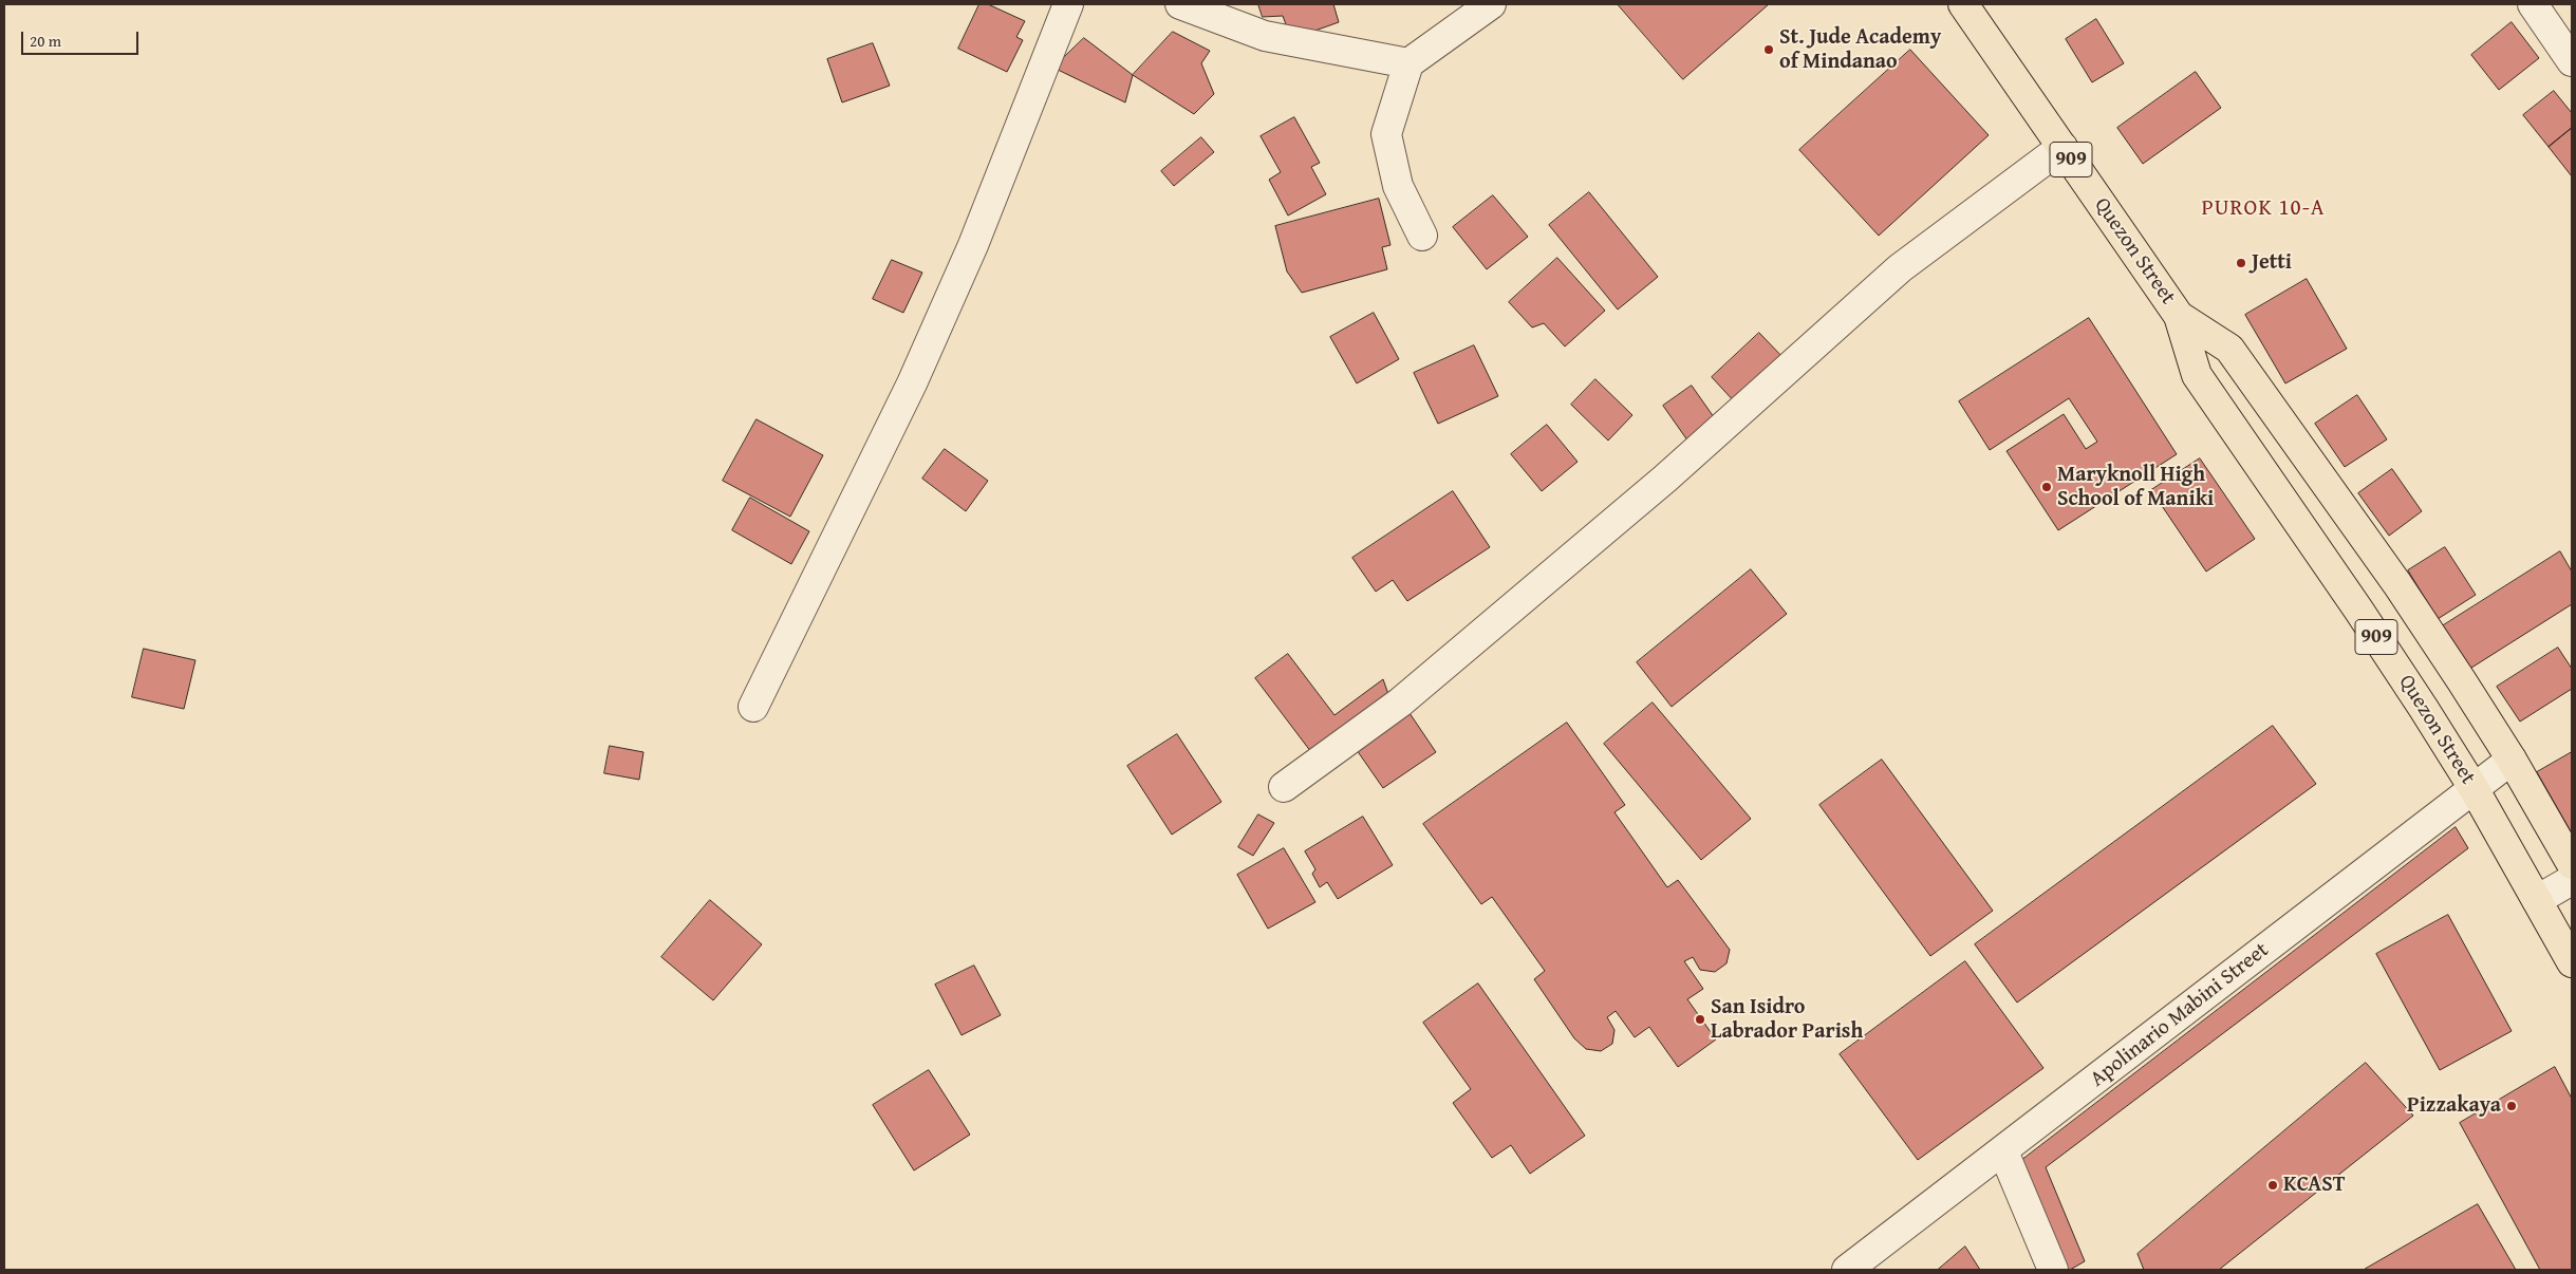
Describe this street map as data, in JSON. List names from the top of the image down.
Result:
{
  "streets": {
    "highway": ["909", "Quezon Street"],
    "street": ["Apolinario Mabini Street"]
  },
  "crossings": [
    ["Quezon Street", "Apolinario Mabini Street"]
  ],
  "districts": ["PUROK 10-A"],
  "places": [
    "St. Jude Academy of Mindanao",
    "Jetti",
    "Maryknoll High School of Maniki",
    "San Isidro Labrador Parish",
    "Pizzakaya",
    "KCAST"
  ],
  "scale_bar": "20 m"
}
